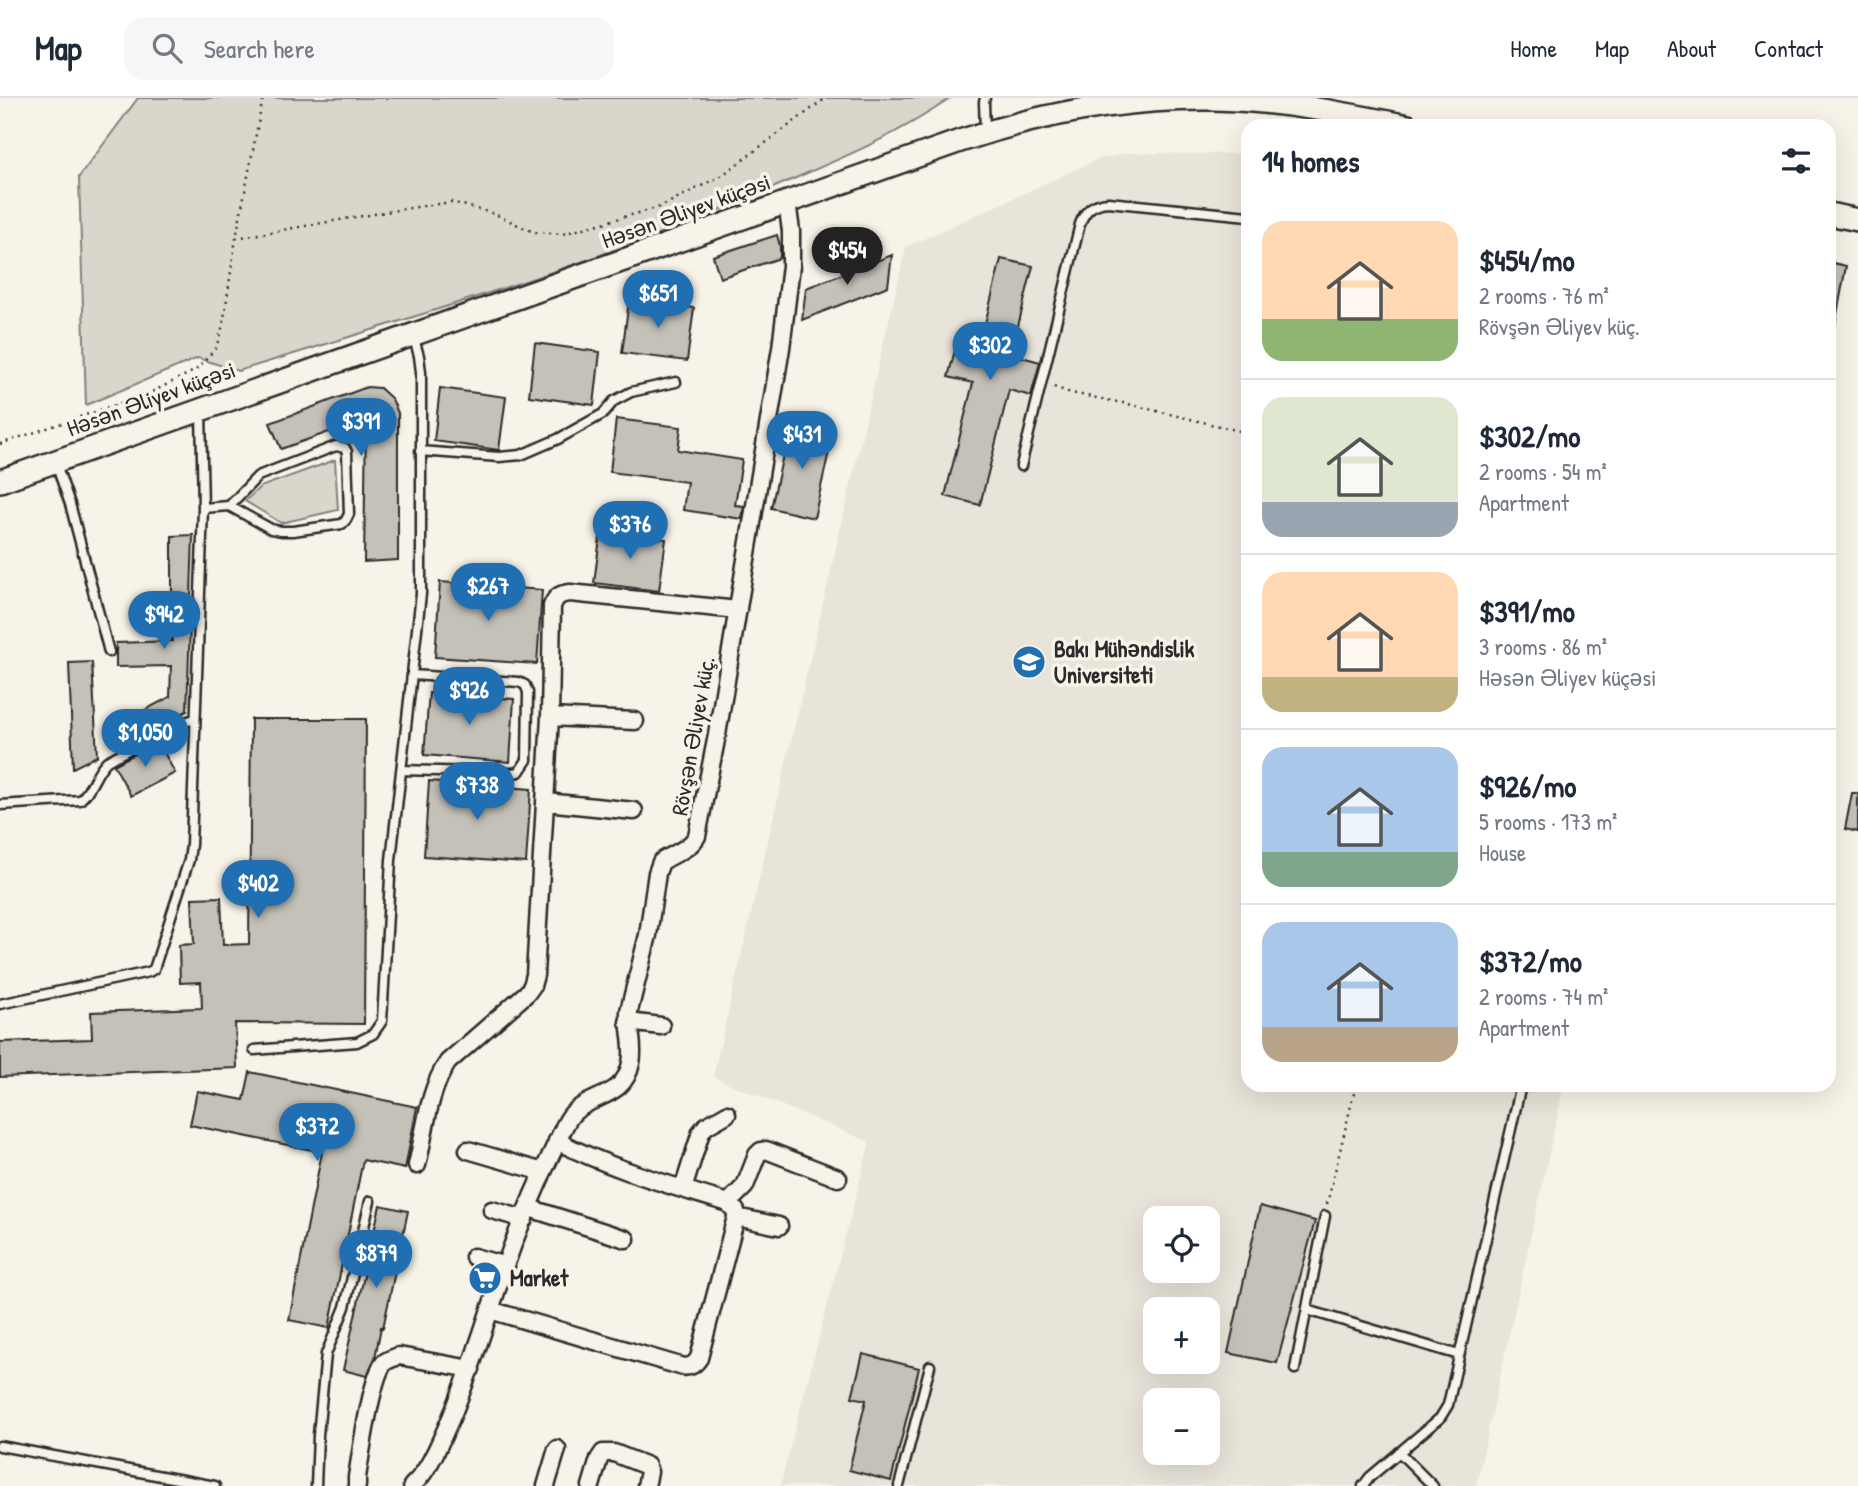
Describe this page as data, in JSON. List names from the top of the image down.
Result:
{
  "streets": {
    "main road": ["Həsən Əliyev küçəsi"],
    "street": ["Rövşən Əliyev küç."]
  },
  "crossings": [
    ["Həsən Əliyev küçəsi", "Rövşən Əliyev küç."]
  ],
  "places": {
    "school or university": ["Bakı Mühəndislik Universiteti"],
    "supermarket": ["Market"]
  },
  "page": {
    "header": "Map",
    "search": "Search here",
    "nav": [
      "Home",
      "Map",
      "About",
      "Contact"
    ],
    "heading": "14 homes",
    "list": [
      {
        "name": "$454/mo",
        "note": "2 rooms · 76 m² · Rövşən Əliyev küç."
      },
      {
        "name": "$302/mo",
        "note": "2 rooms · 54 m² · Apartment"
      },
      {
        "name": "$391/mo",
        "note": "3 rooms · 86 m² · Həsən Əliyev küçəsi"
      },
      {
        "name": "$926/mo",
        "note": "5 rooms · 173 m² · House"
      },
      {
        "name": "$372/mo",
        "note": "2 rooms · 74 m² · Apartment"
      }
    ],
    "price": [
      "$454",
      "$651",
      "$302",
      "$391",
      "$431",
      "$376",
      "$267",
      "$942",
      "$926",
      "$1,050",
      "$738",
      "$402",
      "$372",
      "$879"
    ],
    "map_buttons": ["+", "−"]
  }
}
